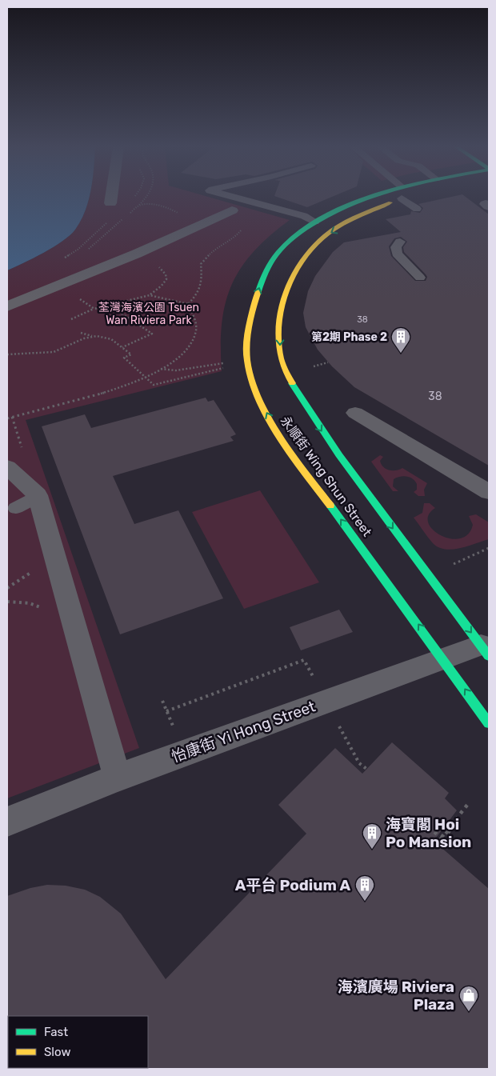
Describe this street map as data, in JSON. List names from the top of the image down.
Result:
{
  "streets": {
    "main road": ["永順街 Wing Shun Street"],
    "street": ["怡康街 Yi Hong Street"]
  },
  "crossings": [
    ["永順街 Wing Shun Street", "怡康街 Yi Hong Street"]
  ],
  "parks": ["荃灣海濱公園 Tsuen Wan Riviera Park"],
  "places": {
    "building": ["第2期 Phase 2", "海寶閣 Hoi Po Mansion", "A平台 Podium A"],
    "shop": ["海濱廣場 Riviera Plaza"]
  },
  "house_numbers": ["38", "38"],
  "legend": ["Fast", "Slow"]
}
